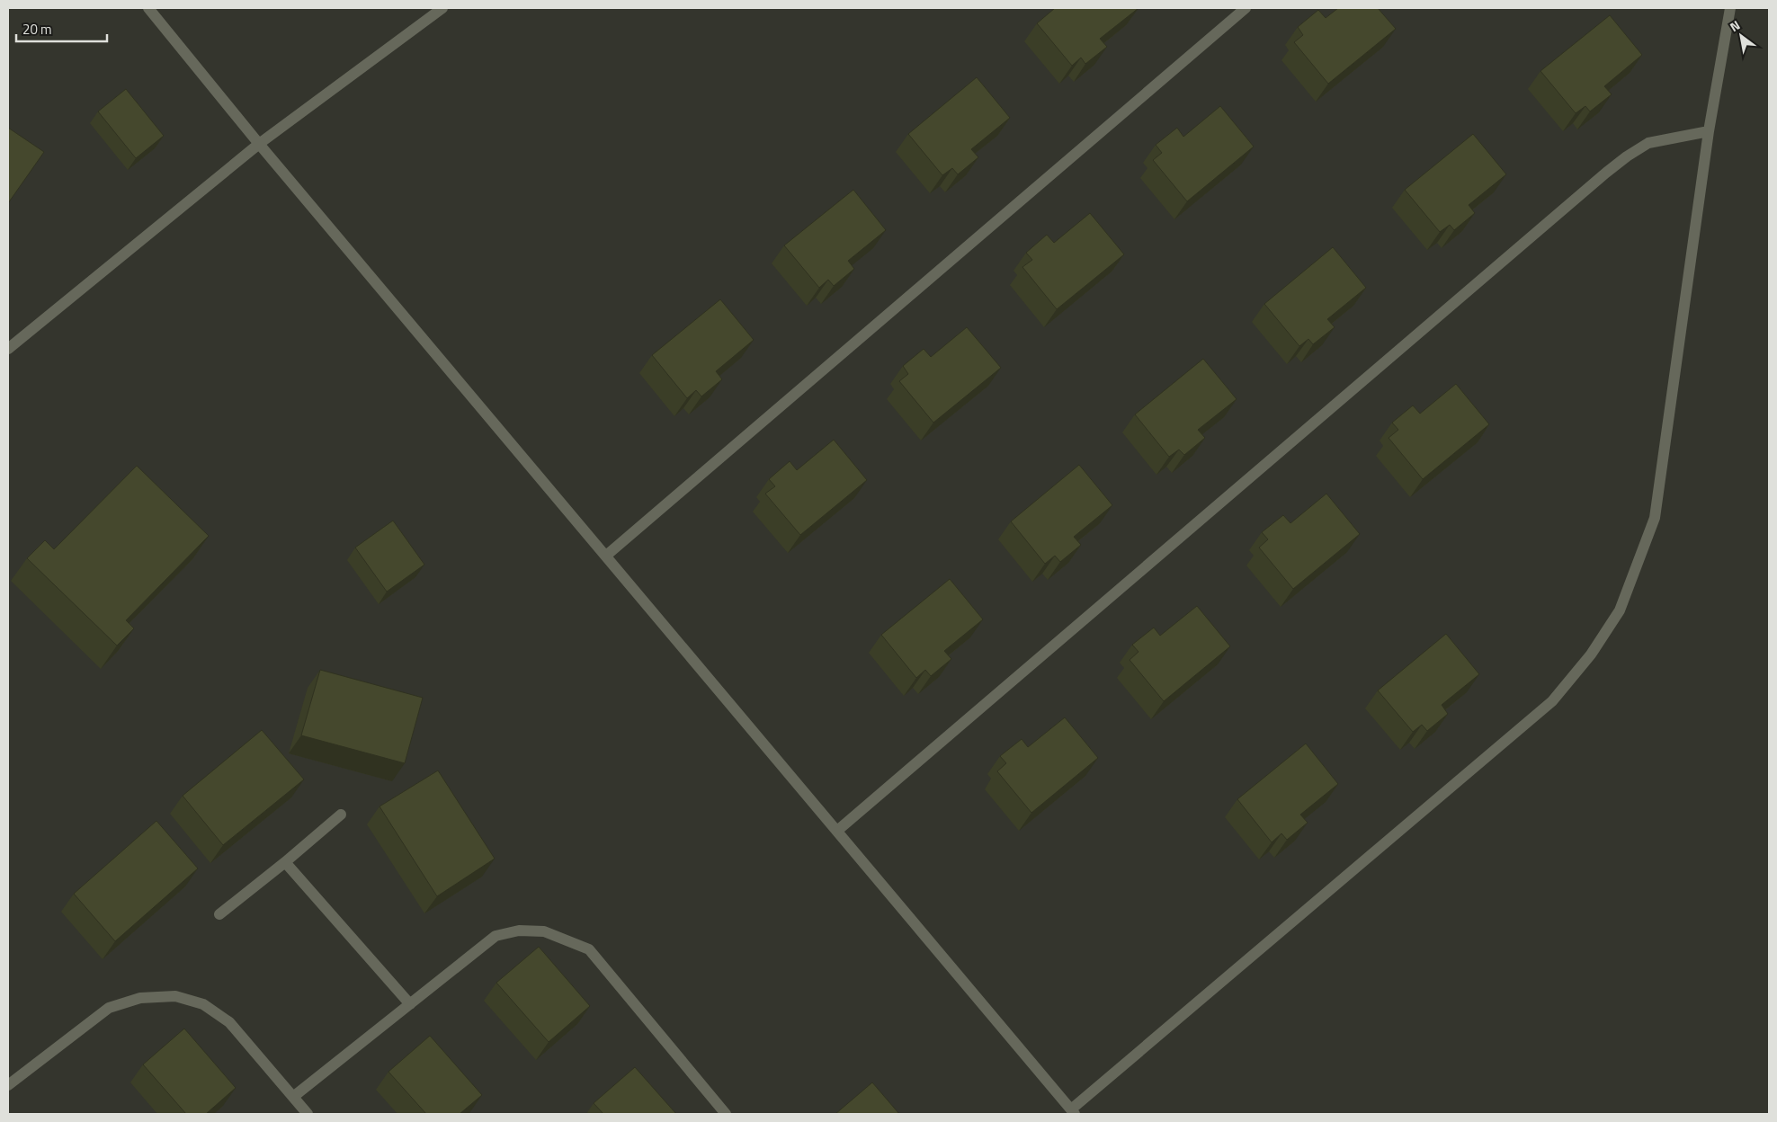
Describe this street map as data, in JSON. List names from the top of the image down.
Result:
{
  "scale_bar": "20 m",
  "north": "top left"
}
